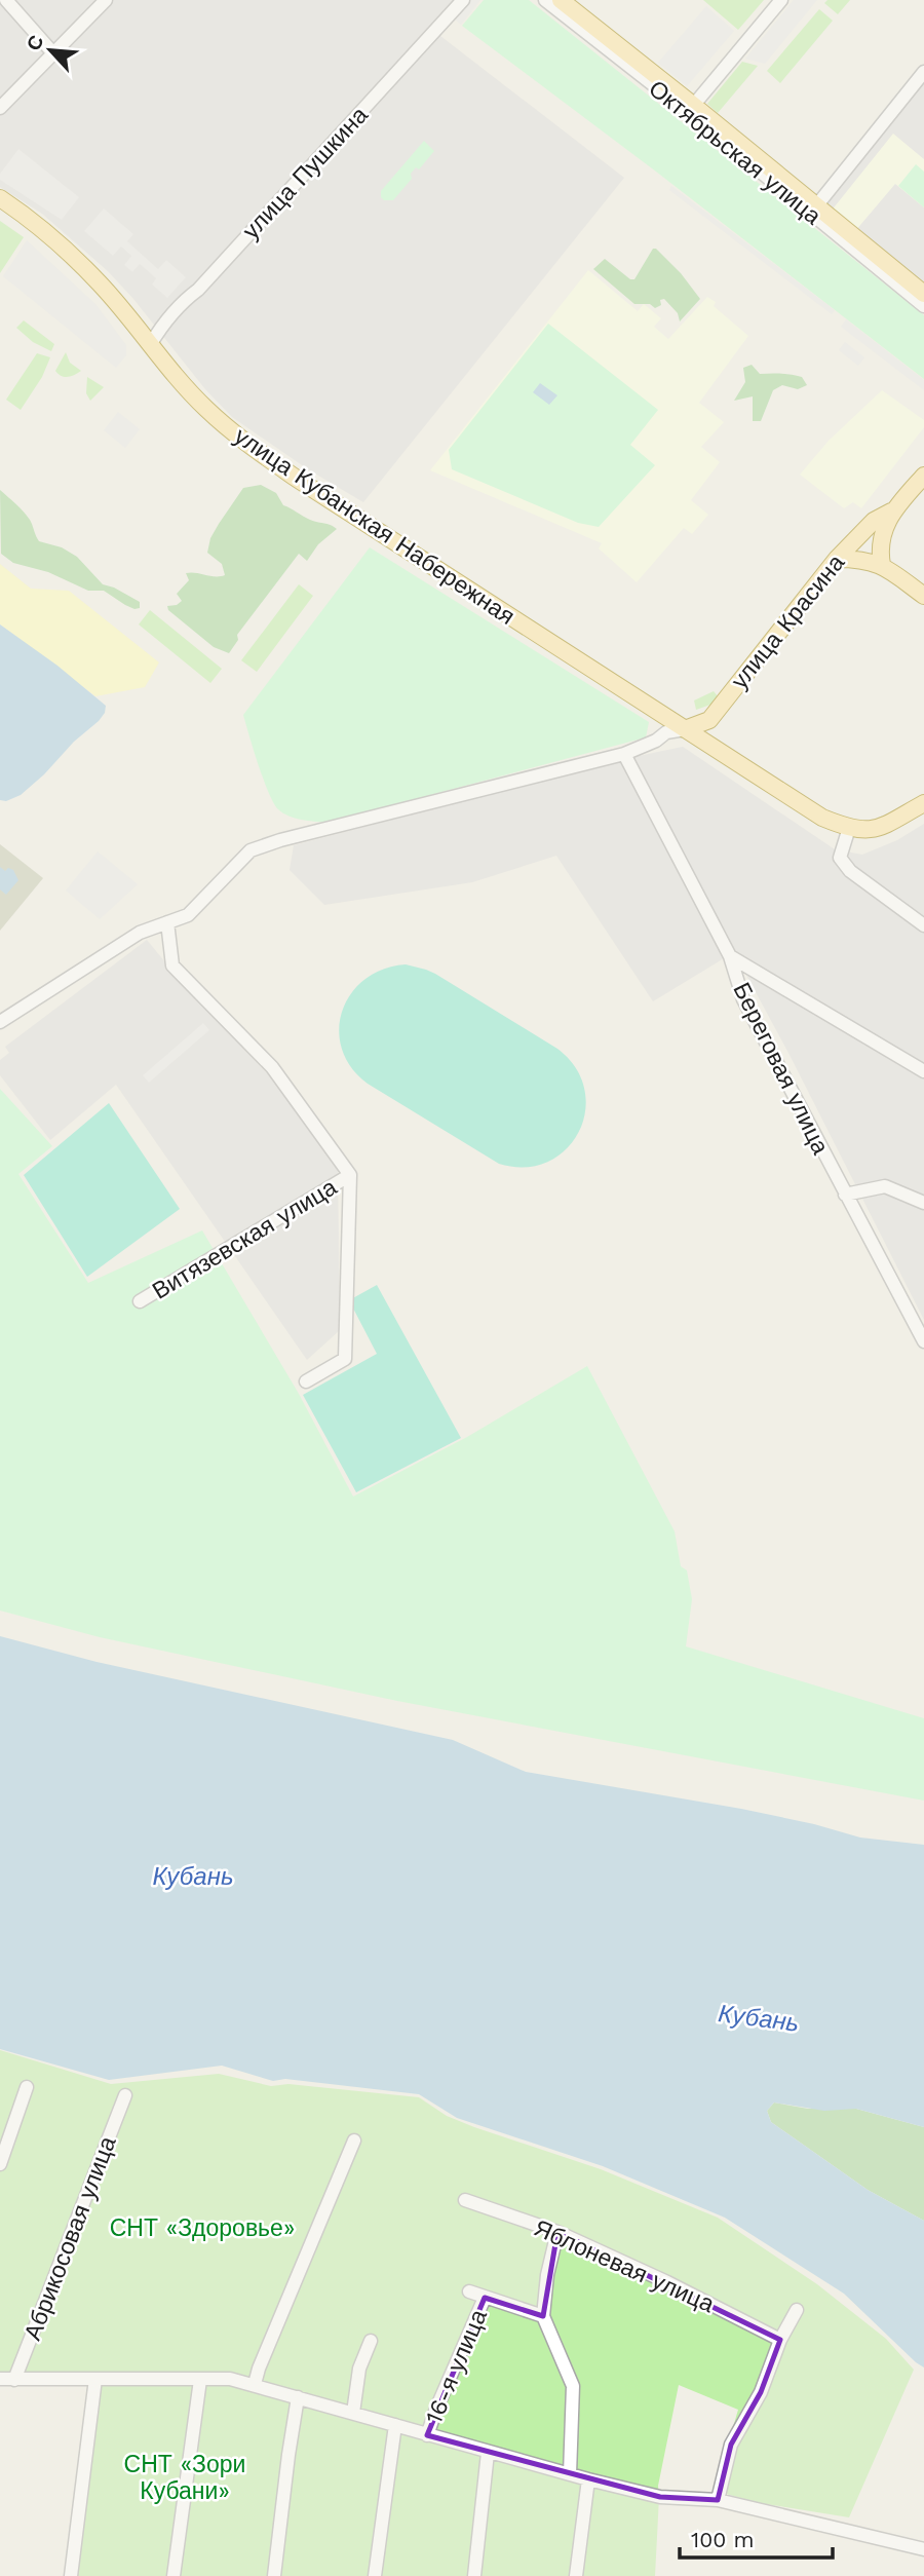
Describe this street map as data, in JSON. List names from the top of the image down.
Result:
{
  "streets": {
    "main road": ["Октябрьская улица", "улица Кубанская Набережная", "улица Красина"],
    "street": [
      "улица Пушкина",
      "Береговая улица",
      "Витязевская улица",
      "Абрикосовая улица",
      "Яблоневая улица",
      "16-я улица"
    ]
  },
  "crossings": [
    ["улица Пушкина", "улица Кубанская Набережная"],
    ["улица Кубанская Набережная", "улица Красина"]
  ],
  "water": ["Кубань"],
  "parks": ["СНТ «Здоровье»", "СНТ «Зори Кубани»"],
  "scale_bar": "100 m",
  "north": "top left"
}
